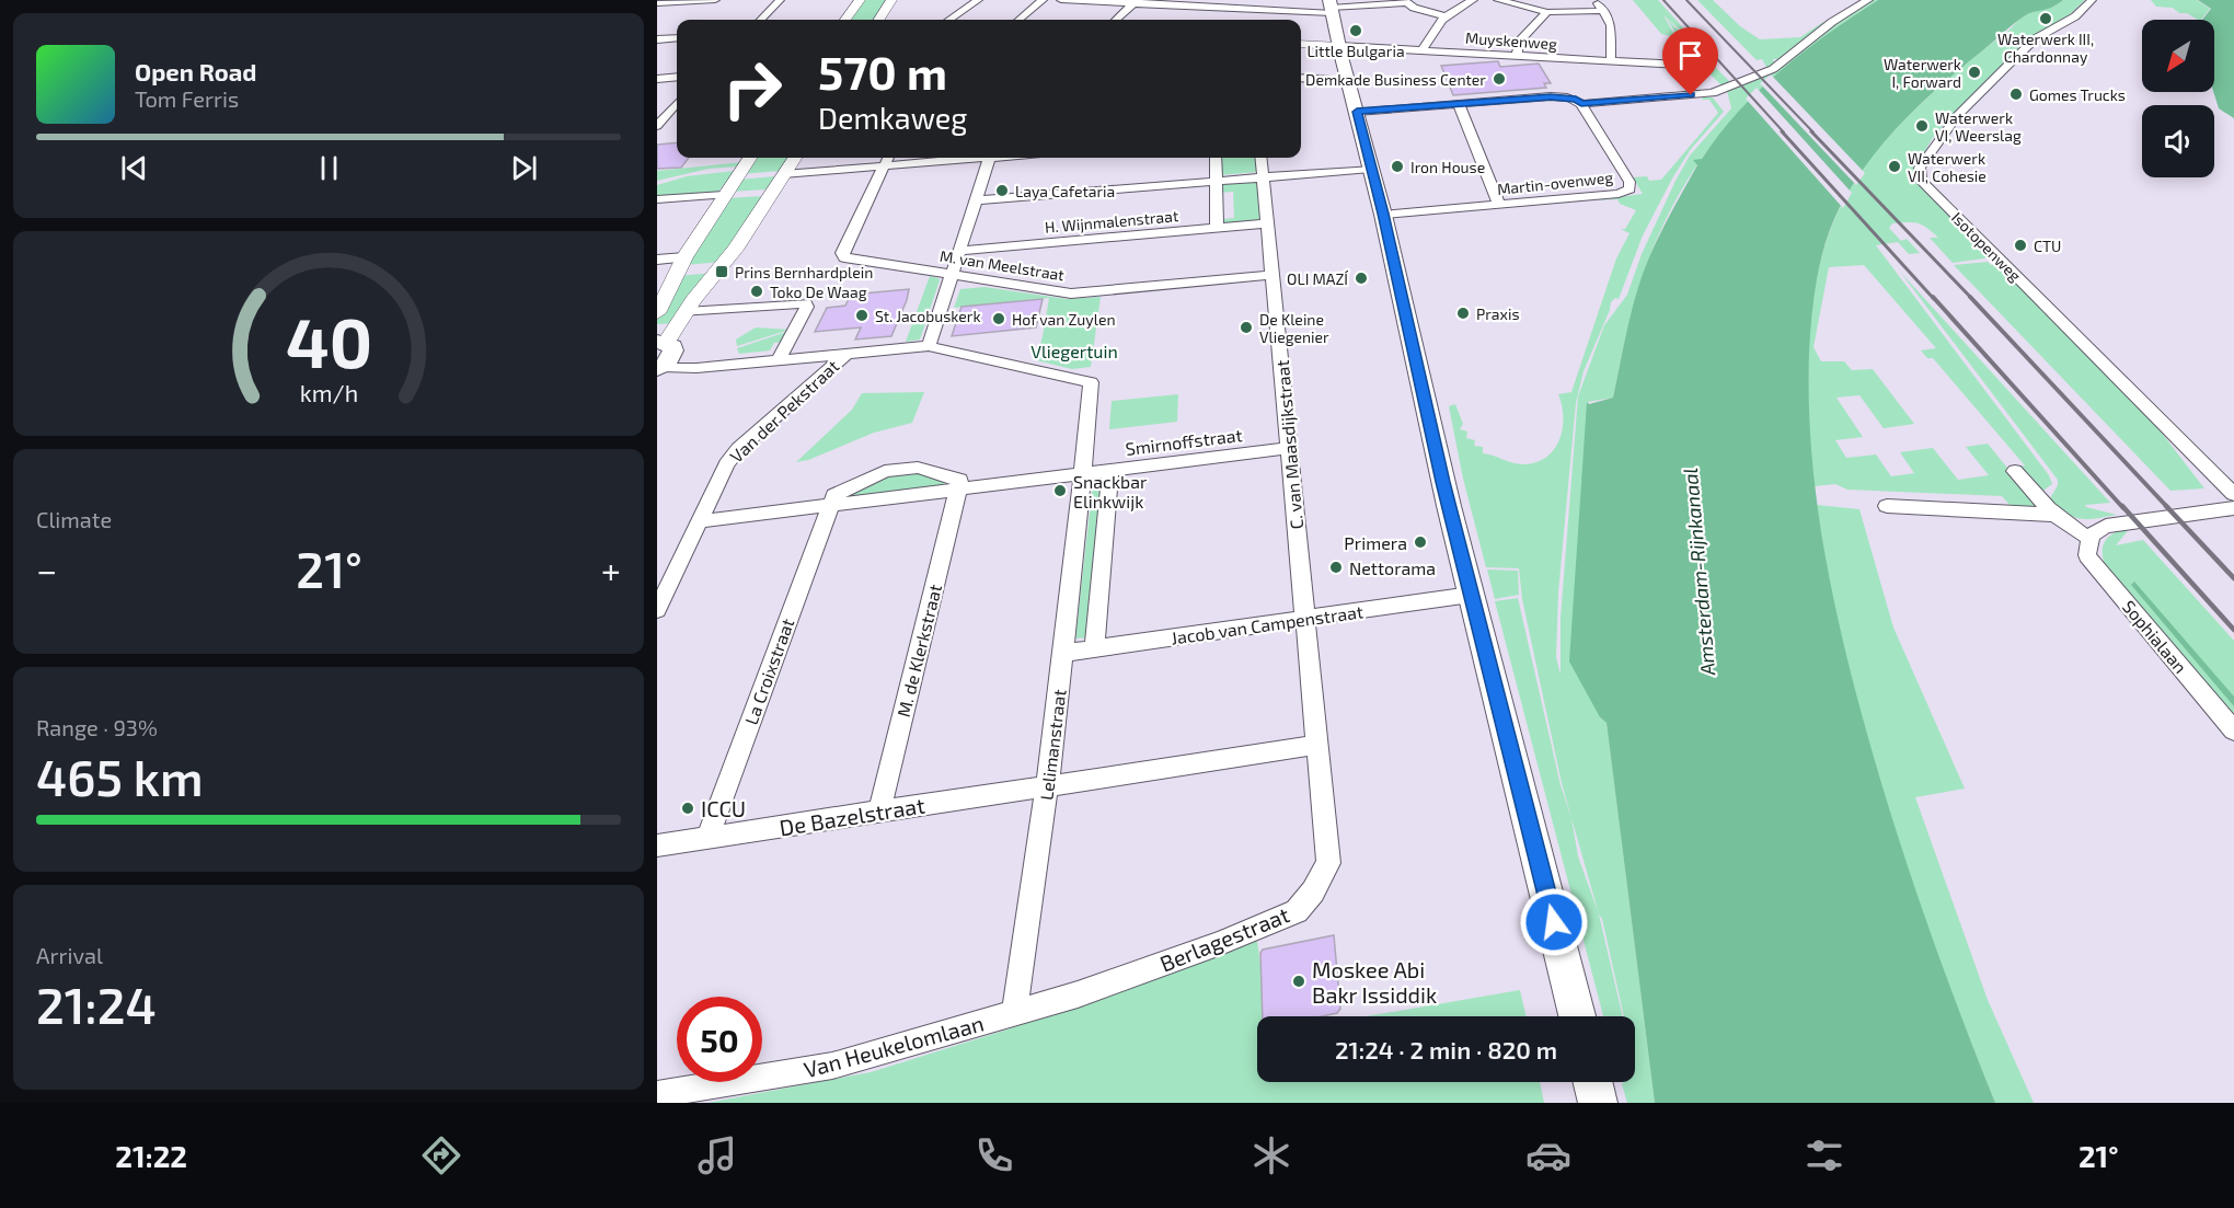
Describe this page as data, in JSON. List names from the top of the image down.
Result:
{
  "streets": {
    "street": [
      "Muyskenweg",
      "Martin-ovenweg",
      "H. Wijnmalenstraat",
      "Isotopenweg",
      "M. van Meelstraat",
      "Van der Pekstraat",
      "Smirnoffstraat",
      "C. van Maasdijkstraat",
      "Jacob van Campenstraat",
      "Sophialaan",
      "M. de Klerkstraat",
      "La Croixstraat",
      "Lelimanstraat",
      "De Bazelstraat",
      "Berlagestraat",
      "Van Heukelomlaan"
    ]
  },
  "crossings": [
    ["H. Wijnmalenstraat", "C. van Maasdijkstraat"],
    ["M. van Meelstraat", "C. van Maasdijkstraat"],
    ["Van der Pekstraat", "Smirnoffstraat"],
    ["Smirnoffstraat", "C. van Maasdijkstraat"],
    ["Smirnoffstraat", "M. de Klerkstraat"],
    ["Smirnoffstraat", "La Croixstraat"],
    ["Smirnoffstraat", "Lelimanstraat"],
    ["C. van Maasdijkstraat", "Jacob van Campenstraat"],
    ["C. van Maasdijkstraat", "Berlagestraat"],
    ["Jacob van Campenstraat", "Lelimanstraat"],
    ["Jacob van Campenstraat", "Berlagestraat"],
    ["M. de Klerkstraat", "De Bazelstraat"],
    ["La Croixstraat", "De Bazelstraat"],
    ["Lelimanstraat", "De Bazelstraat"],
    ["Lelimanstraat", "Berlagestraat"],
    ["Lelimanstraat", "Van Heukelomlaan"],
    ["De Bazelstraat", "Berlagestraat"],
    ["Berlagestraat", "Van Heukelomlaan"]
  ],
  "water": ["Amsterdam-Rijnkanaal"],
  "parks": ["Vliegertuin"],
  "places": {
    "other": [
      "Waterwerk III, Chardonnay",
      "Little Bulgaria",
      "Waterwerk I, Forward",
      "Demkade Business Center",
      "Gomes Trucks",
      "Waterwerk VI, Weerslag",
      "Iron House",
      "Waterwerk VII, Cohesie",
      "Laya Cafetaria",
      "CTU",
      "OLI MAZÍ",
      "Toko De Waag",
      "Praxis",
      "St. Jacobuskerk",
      "Hof van Zuylen",
      "De Kleine Vliegenier",
      "Snackbar Elinkwijk",
      "Primera",
      "Nettorama",
      "ICCU",
      "Moskee Abi Bakr Issiddik"
    ],
    "transit": ["Prins Bernhardplein"]
  },
  "north": "bottom left",
  "page": {
    "turn": ["570 m", "Demkaweg"],
    "song": ["Open Road", "Tom Ferris"],
    "tile": [
      "Climate",
      ["Range · 93%", "465 km"],
      ["Arrival", "21:24"]
    ],
    "heat": ["−", "21°", "+"],
    "limit": "50",
    "trip": "21:24 · 2 min · 820 m",
    "tabs": ["21:22", "21°"],
    "gauge": ["40", "km/h"]
  }
}
